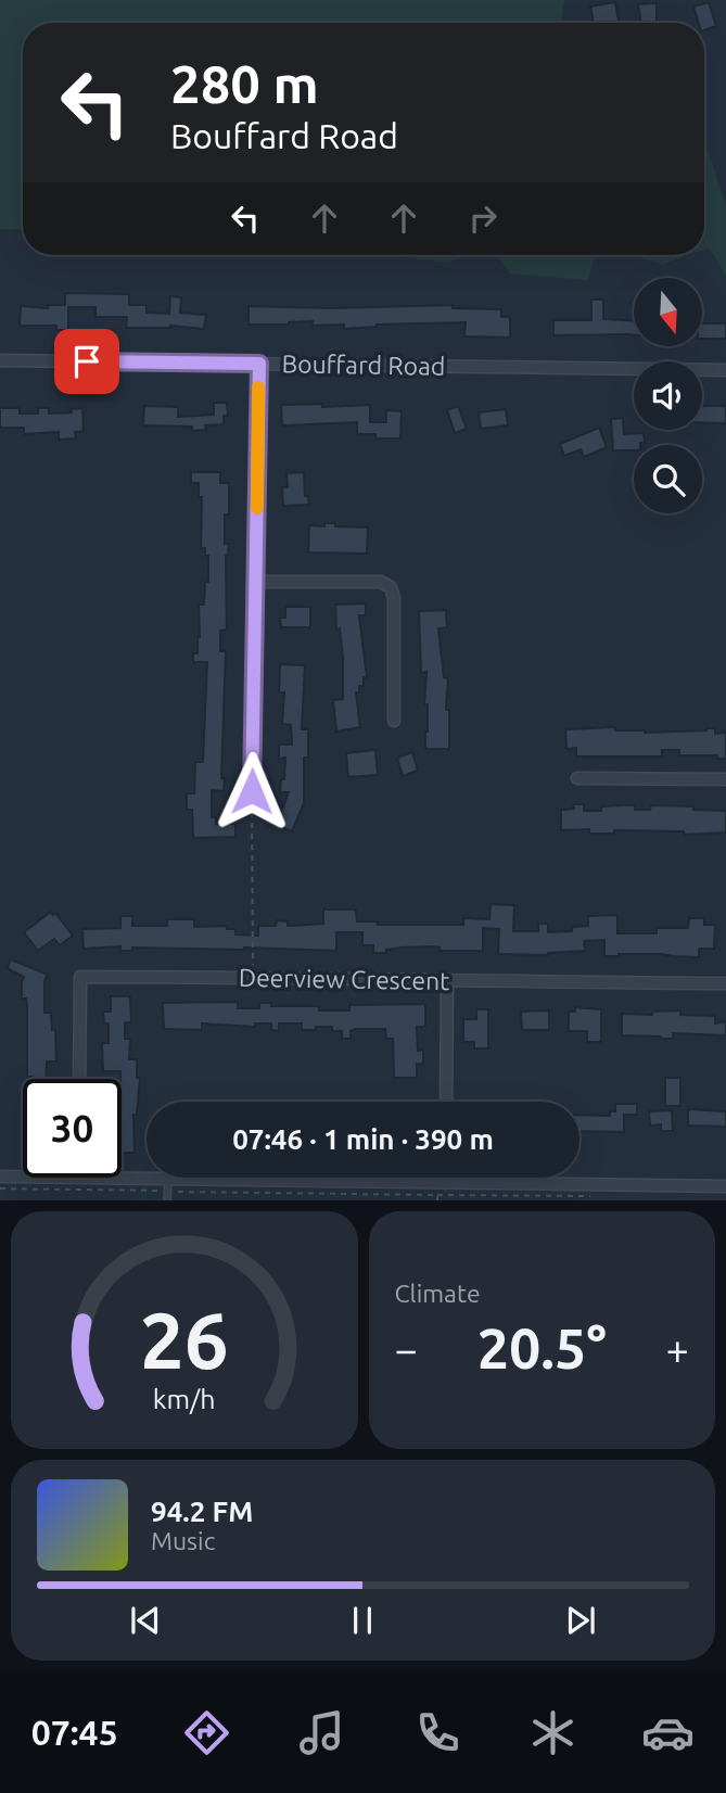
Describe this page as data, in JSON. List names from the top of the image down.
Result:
{
  "streets": {
    "street": ["Bouffard Road", "Deerview Crescent"]
  },
  "north": "bottom",
  "page": {
    "turn": ["280 m", "Bouffard Road"],
    "limit": "30",
    "trip": "07:46 · 1 min · 390 m",
    "tile": "Climate",
    "heat": ["−", "20.5°", "+"],
    "song": ["94.2 FM", "Music"],
    "tabs": "07:45",
    "gauge": ["26", "km/h"]
  }
}
